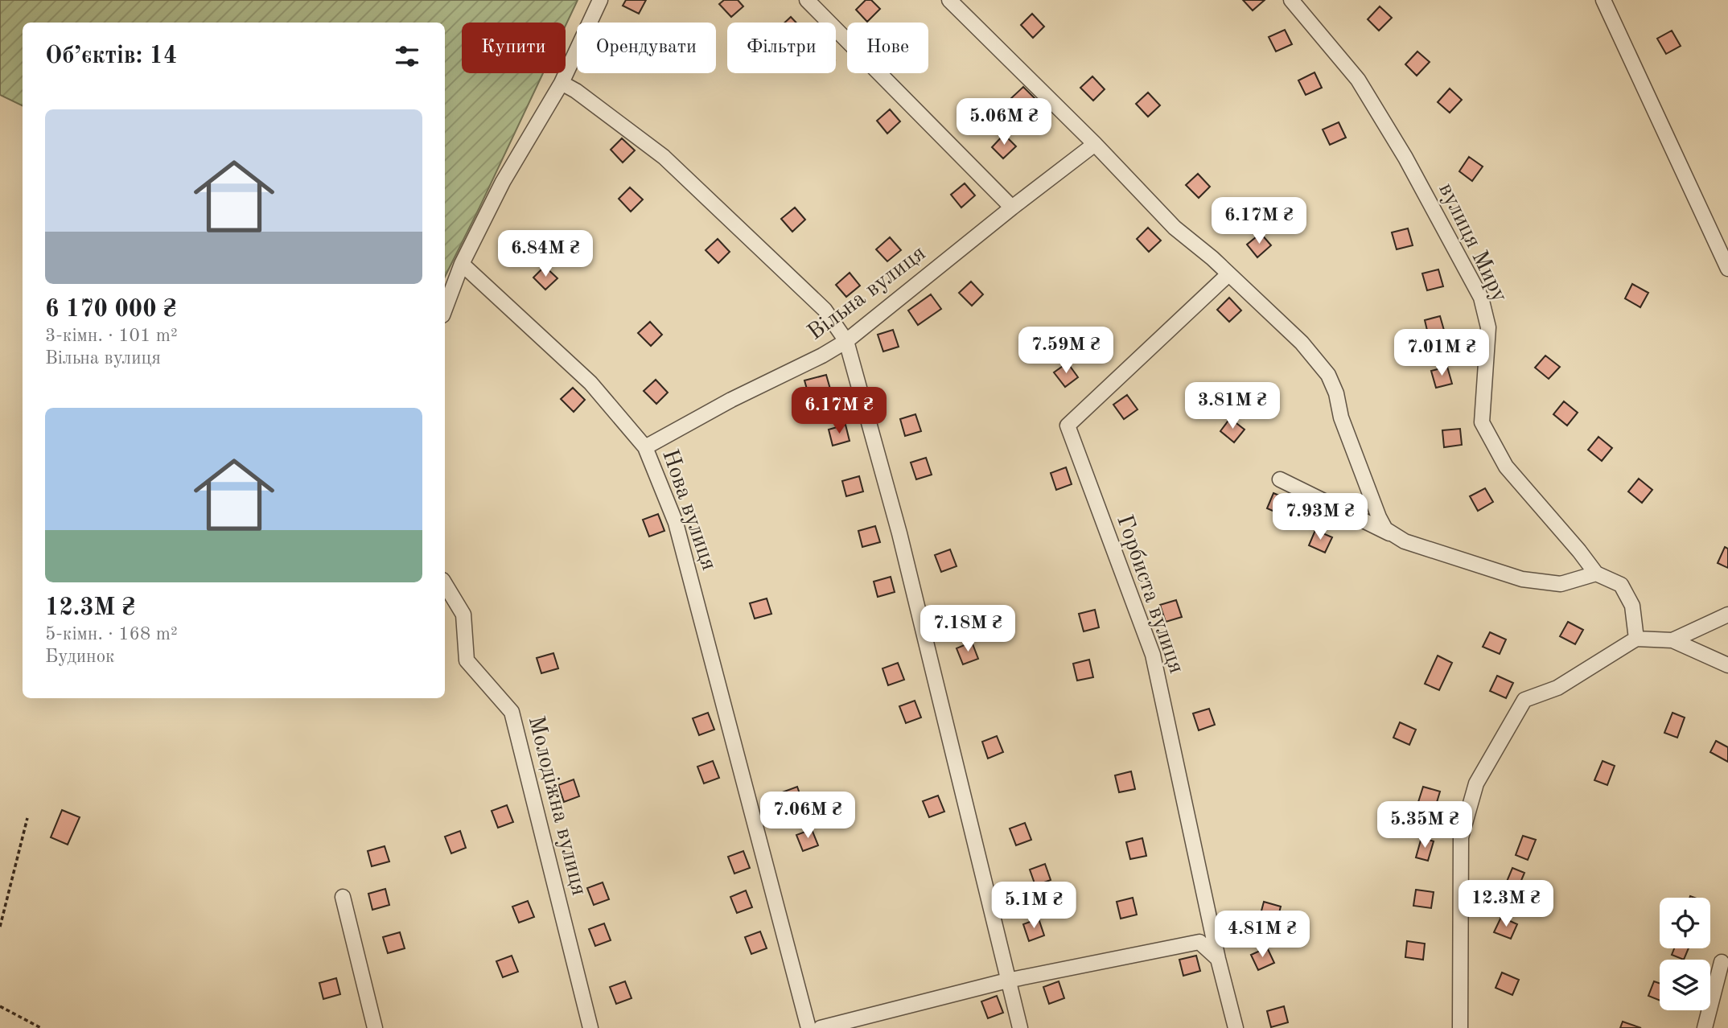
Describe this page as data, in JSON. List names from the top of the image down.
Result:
{
  "streets": {
    "street": [
      "вулиця Миру",
      "Вільна вулиця",
      "Нова вулиця",
      "Горбиста вулиця",
      "Молодіжна вулиця"
    ]
  },
  "crossings": [
    ["Вільна вулиця", "Нова вулиця"]
  ],
  "page": {
    "chip": [
      "Купити",
      "Орендувати",
      "Фільтри",
      "Нове"
    ],
    "heading": "Об’єктів: 14",
    "list": [
      {
        "name": "6 170 000 ₴",
        "note": "3-кімн. · 101 m² · Вільна вулиця"
      },
      {
        "name": "12.3M ₴",
        "note": "5-кімн. · 168 m² · Будинок"
      }
    ],
    "price": [
      "5.06M ₴",
      "6.17M ₴",
      "6.84M ₴",
      "7.59M ₴",
      "7.01M ₴",
      "3.81M ₴",
      "6.17M ₴",
      "7.93M ₴",
      "7.18M ₴",
      "7.06M ₴",
      "5.35M ₴",
      "12.3M ₴",
      "5.1M ₴",
      "4.81M ₴"
    ]
  }
}
